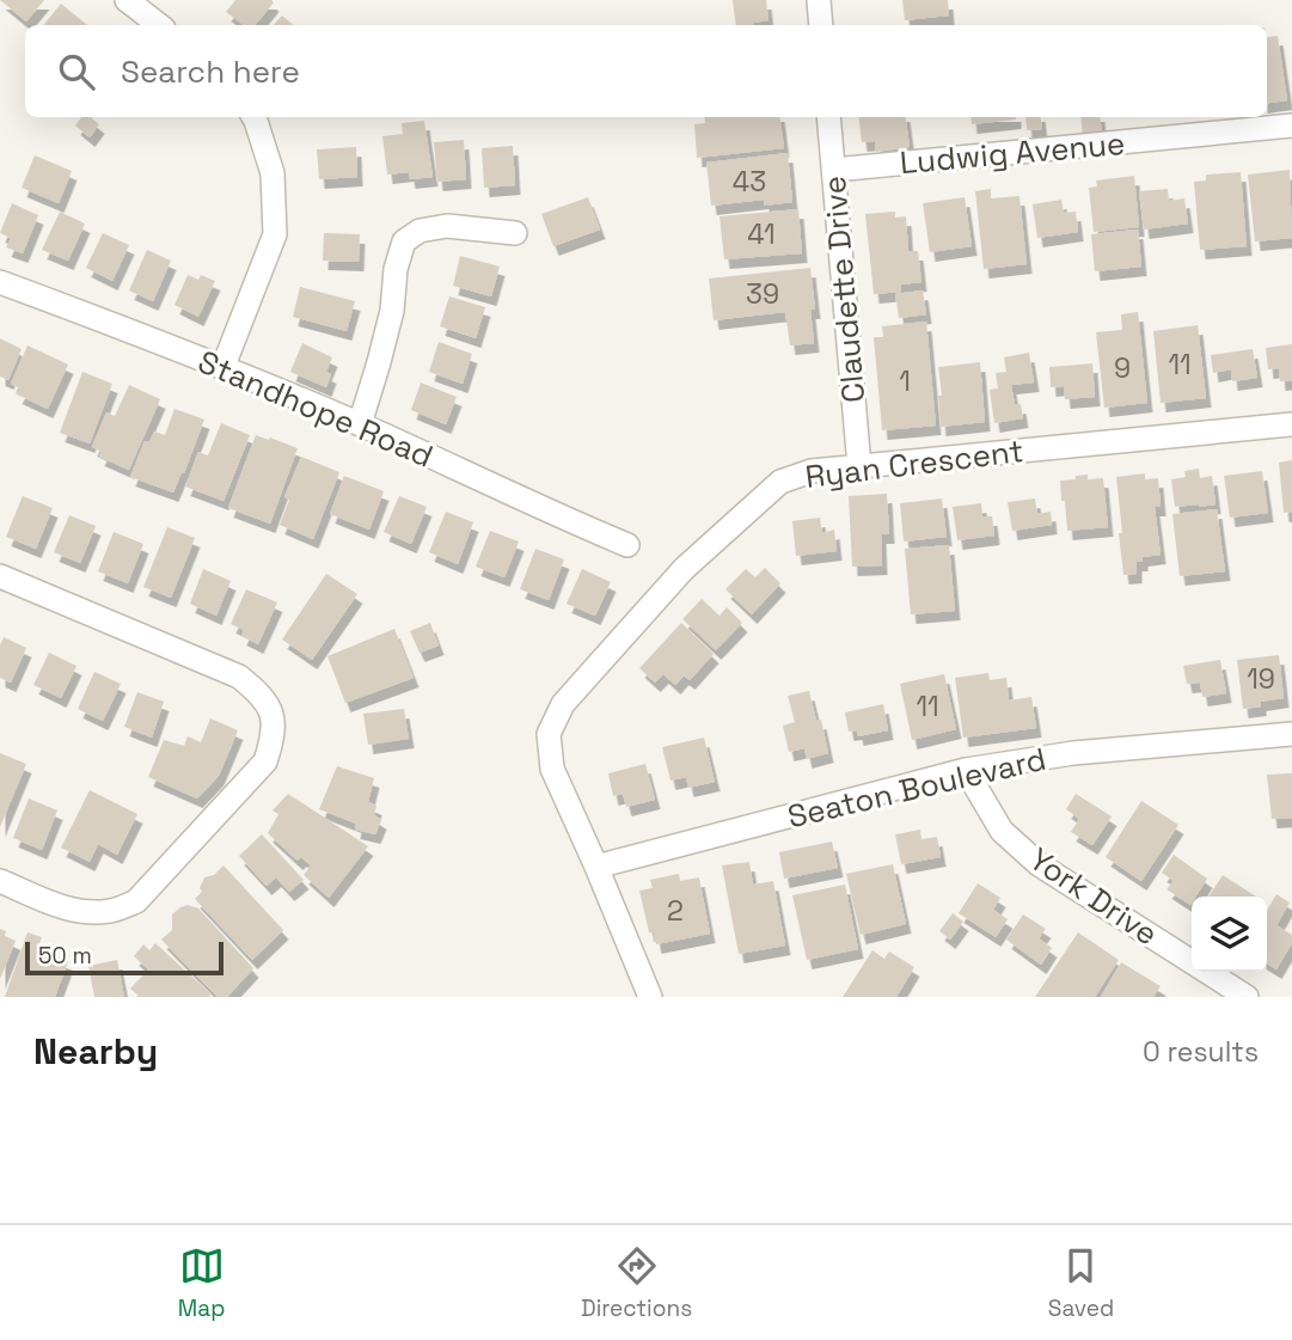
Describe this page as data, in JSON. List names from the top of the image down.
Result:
{
  "streets": {
    "street": [
      "Ludwig Avenue",
      "Claudette Drive",
      "Standhope Road",
      "Ryan Crescent",
      "Seaton Boulevard",
      "York Drive"
    ]
  },
  "crossings": [
    ["Ludwig Avenue", "Claudette Drive"],
    ["Claudette Drive", "Ryan Crescent"],
    ["Ryan Crescent", "Seaton Boulevard"],
    ["Seaton Boulevard", "York Drive"]
  ],
  "house_numbers": [
    "43",
    "41",
    "39",
    "11",
    "9",
    "1",
    "19",
    "11",
    "2"
  ],
  "scale_bar": "50 m",
  "page": {
    "search": "Search here",
    "scale": "50 m",
    "heading": ["Nearby", "0 results"],
    "nav": ["Map", "Directions", "Saved"]
  }
}
